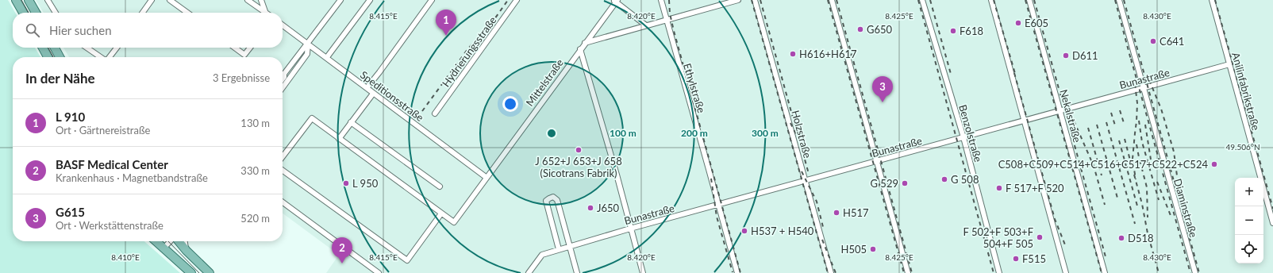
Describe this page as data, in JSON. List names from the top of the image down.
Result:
{
  "streets": {
    "street": [
      "Hydrierungsstraße",
      "Bunastraße",
      "Mittelstraße",
      "Ethylstraße",
      "Anilinfabrikstraße",
      "Speditionsstraße",
      "Nekalstraße",
      "Benzolstraße",
      "Holzstraße",
      "Diaminstraße"
    ]
  },
  "crossings": [
    ["Bunastraße", "Ethylstraße"],
    ["Bunastraße", "Anilinfabrikstraße"],
    ["Bunastraße", "Nekalstraße"],
    ["Bunastraße", "Benzolstraße"],
    ["Bunastraße", "Holzstraße"],
    ["Bunastraße", "Diaminstraße"],
    ["Mittelstraße", "Speditionsstraße"]
  ],
  "places": [
    "E605",
    "G650",
    "F618",
    "C641",
    "H616+H617",
    "D611",
    "J 652+J 653+J 658 (Sicotrans Fabrik)",
    "C508+C509+C514+C516+C517+C522+C524",
    "G 508",
    "L 950",
    "G 529",
    "F 517+F 520",
    "J650",
    "H517",
    "H537 + H540",
    "F 502+F 503+F 504+F 505",
    "D518",
    "H505",
    "F515"
  ],
  "page": {
    "pins": ["1", "3", "2"],
    "search": "Hier suchen",
    "heading": ["In der Nähe", "3 Ergebnisse"],
    "list": [
      {
        "mark": "1",
        "name": "L 910",
        "note": "Ort · Gärtnereistraße",
        "value": "130 m"
      },
      {
        "mark": "2",
        "name": "BASF Medical Center",
        "note": "Krankenhaus · Magnetbandstraße",
        "value": "330 m"
      },
      {
        "mark": "3",
        "name": "G615",
        "note": "Ort · Werkstättenstraße",
        "value": "520 m"
      }
    ],
    "map_buttons": ["+", "−"]
  },
  "coordinates": [
    "8.415°E",
    "8.420°E",
    "8.425°E",
    "8.430°E",
    "49.506°N",
    "8.410°E"
  ],
  "rings": ["100 m", "200 m", "300 m"]
}
